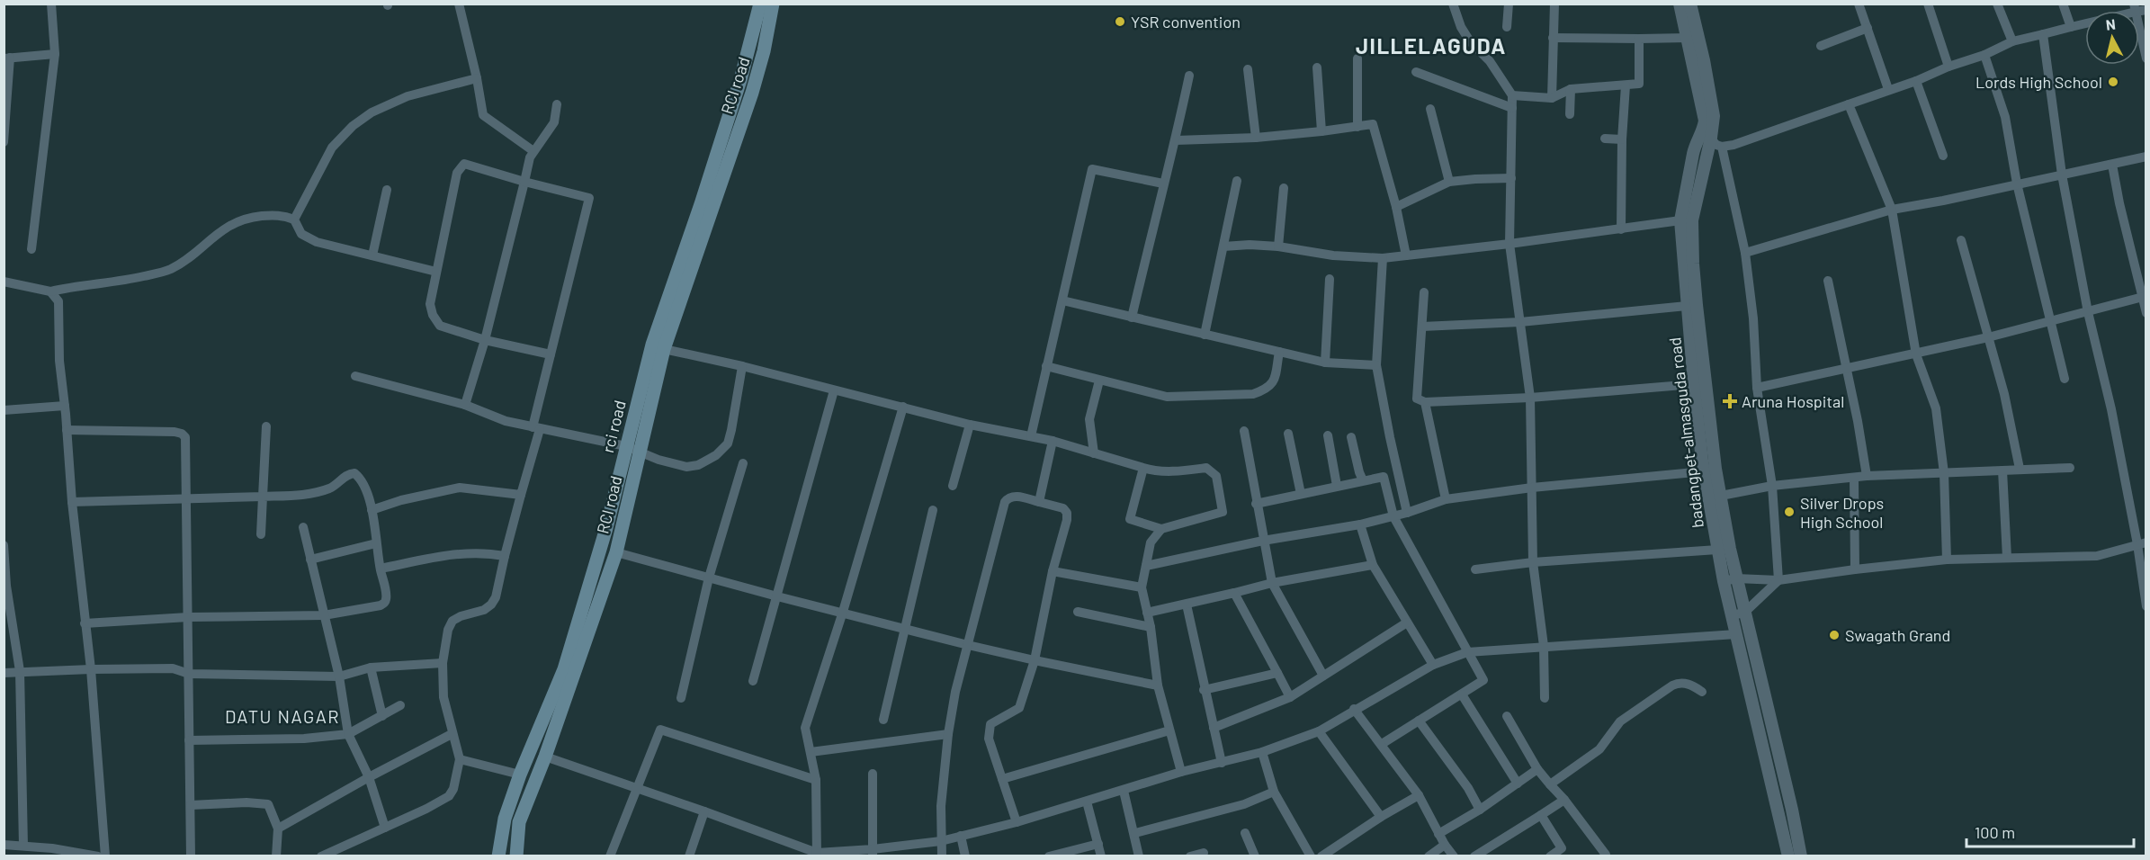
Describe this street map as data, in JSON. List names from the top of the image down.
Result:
{
  "streets": {
    "main road": ["RCI road", "rci road"],
    "street": ["badangpet-almasguda road"]
  },
  "districts": ["JILLELAGUDA", "DATU NAGAR"],
  "places": {
    "other": [
      "YSR convention",
      "Lords High School",
      "Silver Drops High School",
      "Swagath Grand"
    ],
    "health": ["Aruna Hospital"]
  },
  "scale_bar": "100 m",
  "north": "top"
}
